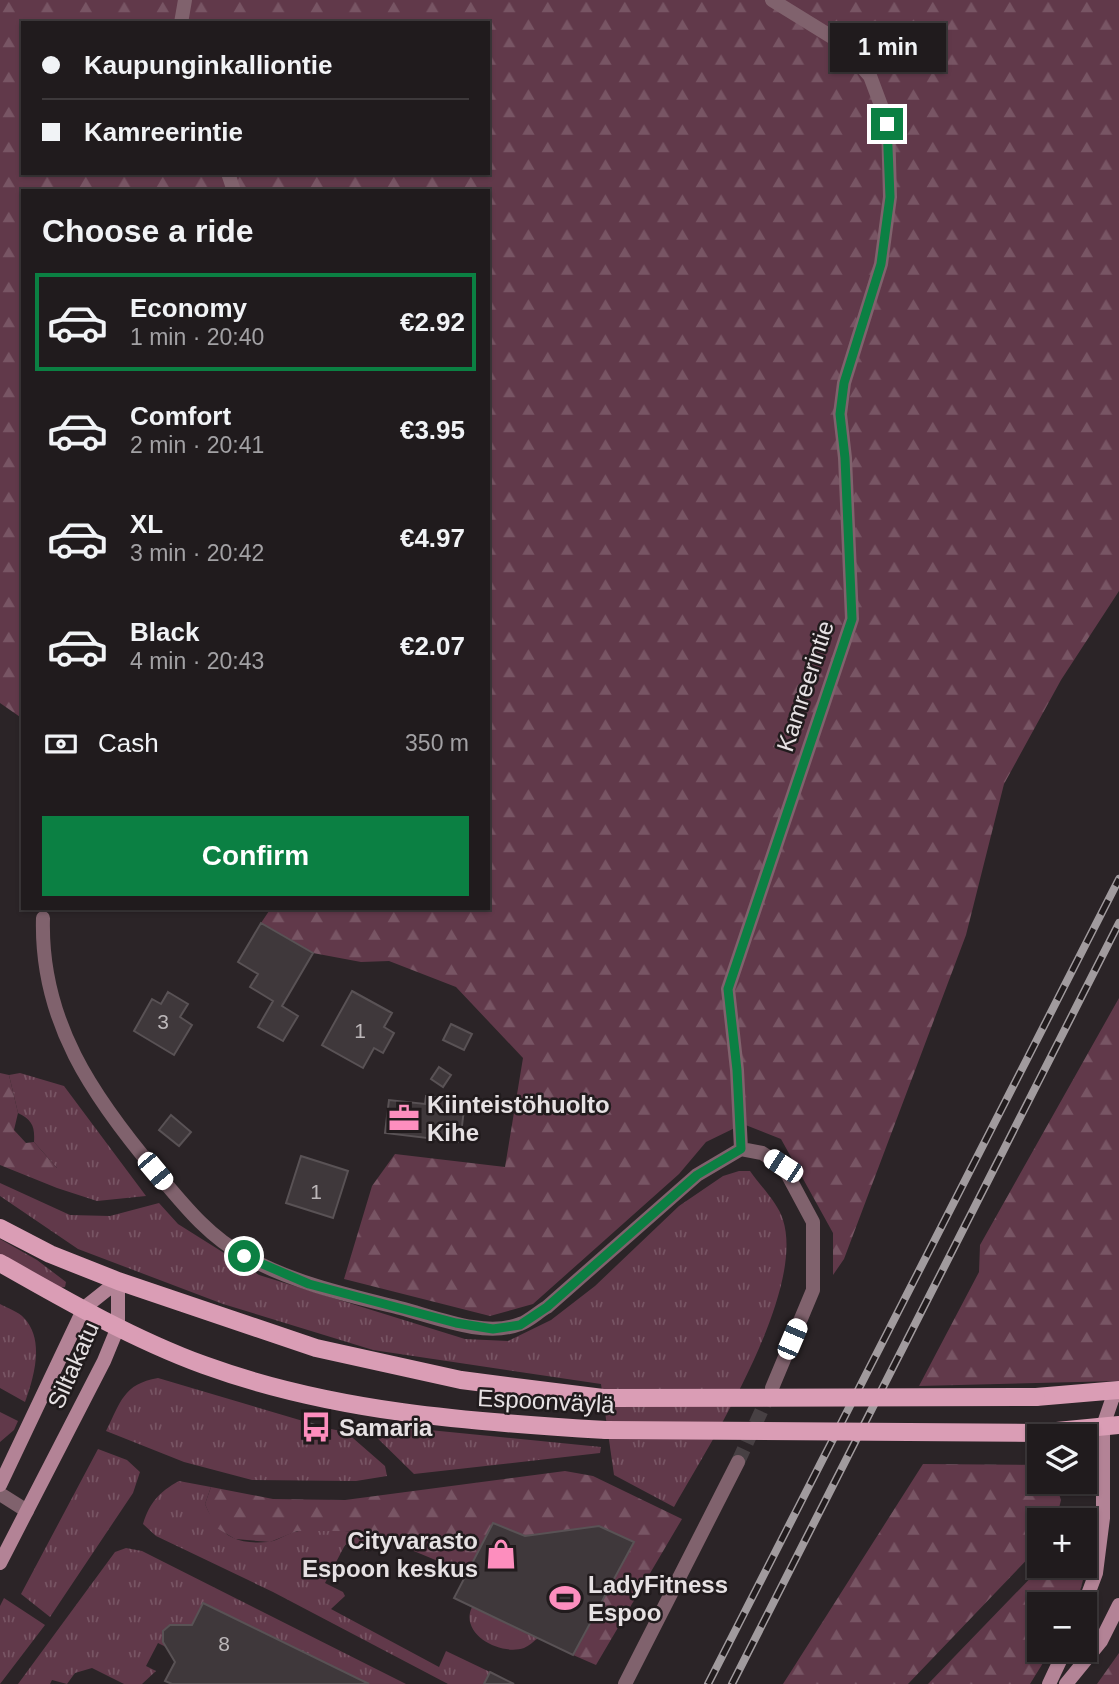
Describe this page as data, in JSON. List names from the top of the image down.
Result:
{
  "streets": {
    "main road": ["Espoonväylä"],
    "street": ["Kamreerintie", "Siltakatu"]
  },
  "crossings": [
    ["Siltakatu", "Espoonväylä"]
  ],
  "places": {
    "office": ["Kiinteistöhuolto Kihe"],
    "bus stop": ["Samaria"],
    "shop": ["Cityvarasto Espoon keskus"],
    "sports": ["LadyFitness Espoo"]
  },
  "house_numbers": [
    "3",
    "1",
    "1",
    "8"
  ],
  "page": {
    "banner": ["Kaupunginkalliontie", "Kamreerintie"],
    "bubble": "1 min",
    "heading": "Choose a ride",
    "list": [
      {
        "name": "Economy",
        "note": "1 min · 20:40",
        "value": "€2.92"
      },
      {
        "name": "Comfort",
        "note": "2 min · 20:41",
        "value": "€3.95"
      },
      {
        "name": "XL",
        "note": "3 min · 20:42",
        "value": "€4.97"
      },
      {
        "name": "Black",
        "note": "4 min · 20:43",
        "value": "€2.07"
      }
    ],
    "pay": ["Cash", "350 m"],
    "buttons": "Confirm",
    "map_buttons": ["+", "−"]
  }
}
